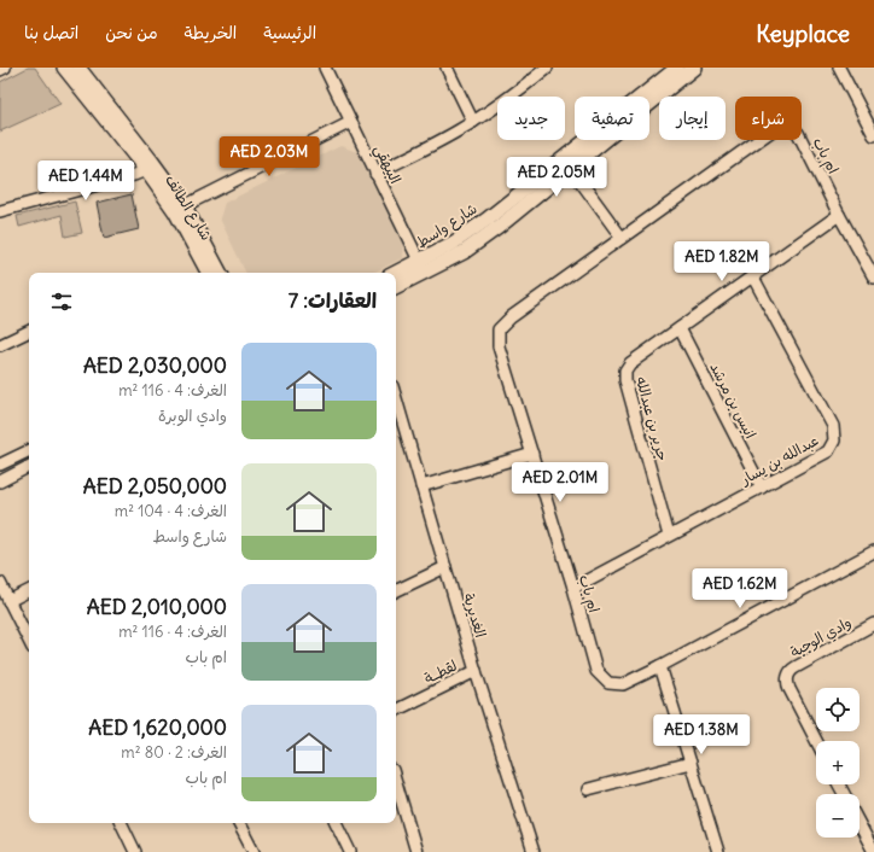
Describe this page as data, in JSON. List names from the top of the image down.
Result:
{
  "streets": {
    "street": [
      "ام باب",
      "البيهقي",
      "شارع الطائف",
      "شارع واسط",
      "انيس بن مرشد",
      "جرير بن عبدالله",
      "عبدالله بن يسار",
      "الغديرية",
      "وادي الوجبة",
      "لقطــة"
    ]
  },
  "crossings": [
    ["ام باب", "جرير بن عبدالله"],
    ["ام باب", "عبدالله بن يسار"],
    ["البيهقي", "شارع واسط"],
    ["انيس بن مرشد", "جرير بن عبدالله"],
    ["انيس بن مرشد", "عبدالله بن يسار"],
    ["جرير بن عبدالله", "عبدالله بن يسار"],
    ["الغديرية", "لقطــة"]
  ],
  "page": {
    "header": "Keyplace",
    "nav": [
      "الرئيسية",
      "الخريطة",
      "من نحن",
      "اتصل بنا"
    ],
    "chip": [
      "شراء",
      "إيجار",
      "تصفية",
      "جديد"
    ],
    "price": [
      "AED 2.03M",
      "AED 2.05M",
      "AED 1.44M",
      "AED 1.82M",
      "AED 2.01M",
      "AED 1.62M",
      "AED 1.38M"
    ],
    "heading": "العقارات: 7",
    "list": [
      {
        "name": "AED 2,030,000",
        "note": "الغرف: 4 · 116 m² · وادي الوبرة"
      },
      {
        "name": "AED 2,050,000",
        "note": "الغرف: 4 · 104 m² · شارع واسط"
      },
      {
        "name": "AED 2,010,000",
        "note": "الغرف: 4 · 116 m² · ام باب"
      },
      {
        "name": "AED 1,620,000",
        "note": "الغرف: 2 · 80 m² · ام باب"
      }
    ],
    "map_buttons": ["+", "−"]
  }
}
